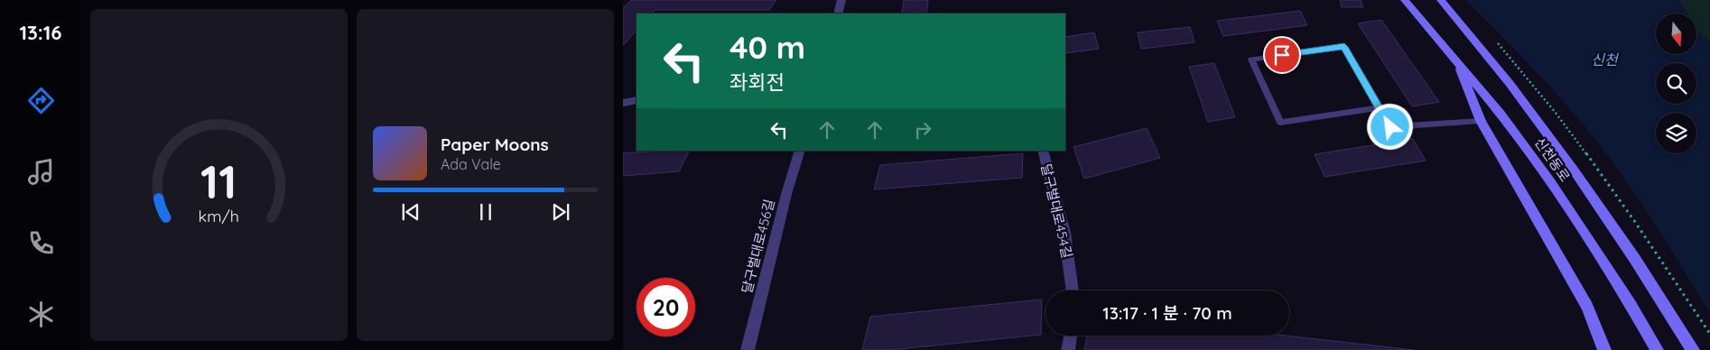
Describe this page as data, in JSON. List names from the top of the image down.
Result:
{
  "streets": {
    "main road": ["신천동로"],
    "street": ["달구벌대로454길", "달구벌대로456길"]
  },
  "water": ["신천"],
  "north": "bottom",
  "page": {
    "tabs": "13:16",
    "turn": ["40 m", "좌회전"],
    "song": ["Paper Moons", "Ada Vale"],
    "limit": "20",
    "trip": "13:17 · 1 분 · 70 m",
    "gauge": ["11", "km/h"]
  }
}
